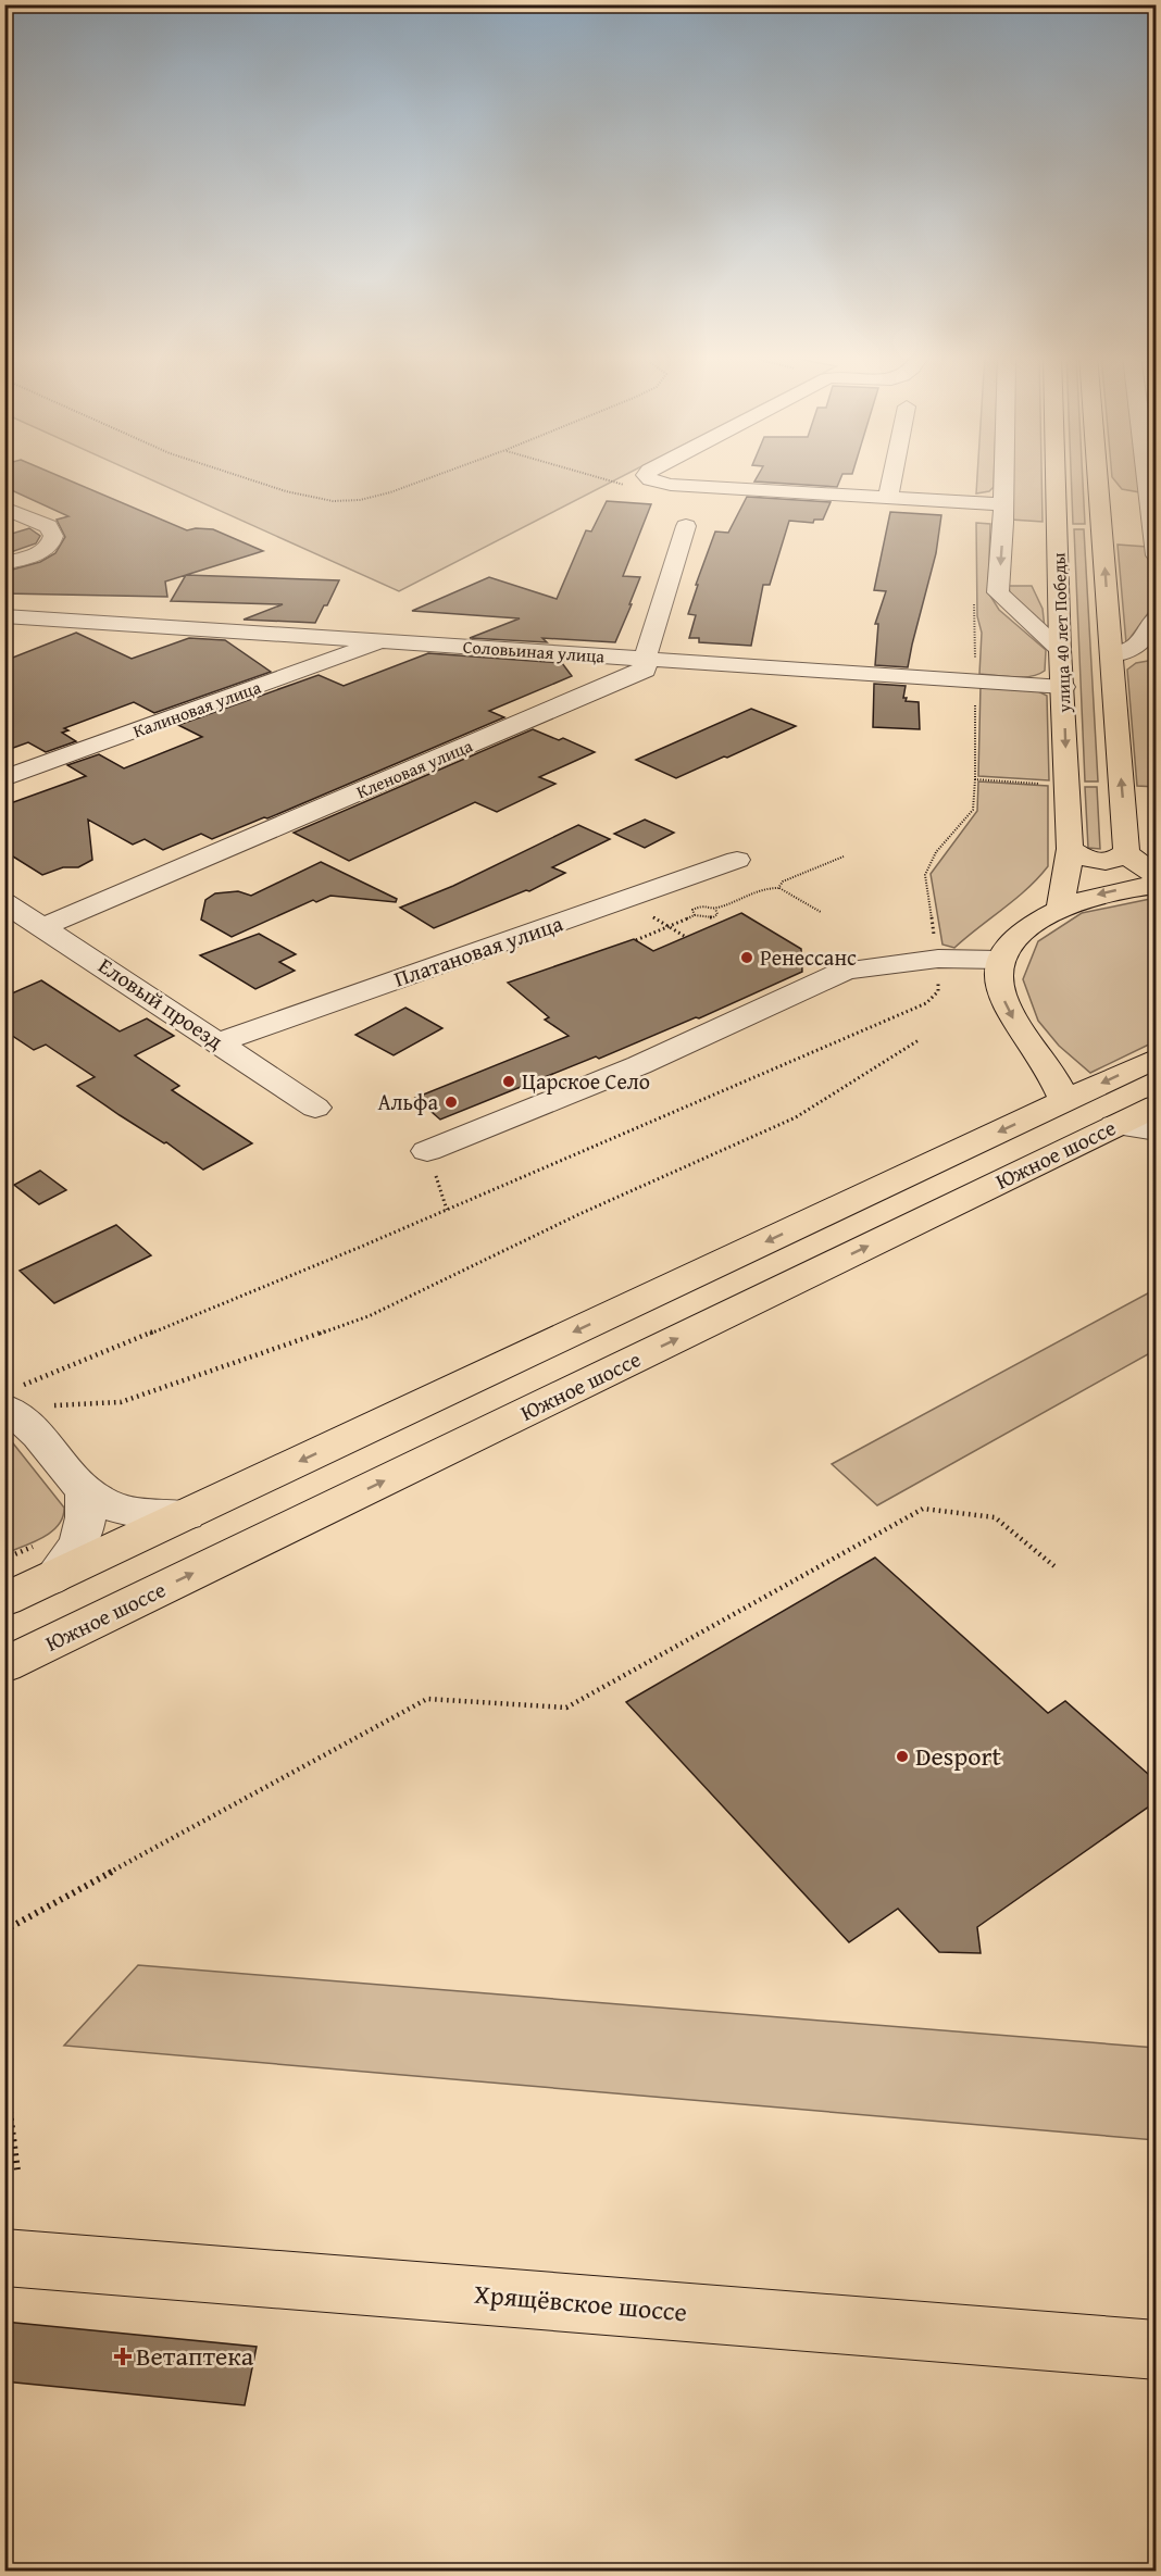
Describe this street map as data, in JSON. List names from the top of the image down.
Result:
{
  "streets": {
    "main road": ["улица 40 лет Победы", "Южное шоссе", "Хрящёвское шоссе"],
    "street": [
      "Соловьиная улица",
      "Калиновая улица",
      "Кленовая улица",
      "Платановая улица",
      "Еловый проезд"
    ]
  },
  "crossings": [
    ["улица 40 лет Победы", "Соловьиная улица"],
    ["Соловьиная улица", "Калиновая улица"],
    ["Соловьиная улица", "Кленовая улица"],
    ["Кленовая улица", "Еловый проезд"],
    ["Платановая улица", "Еловый проезд"]
  ],
  "places": {
    "other": [
      "Ренессанс",
      "Царское Село",
      "Альфа",
      "Desport"
    ],
    "health": ["Ветаптека"]
  }
}
